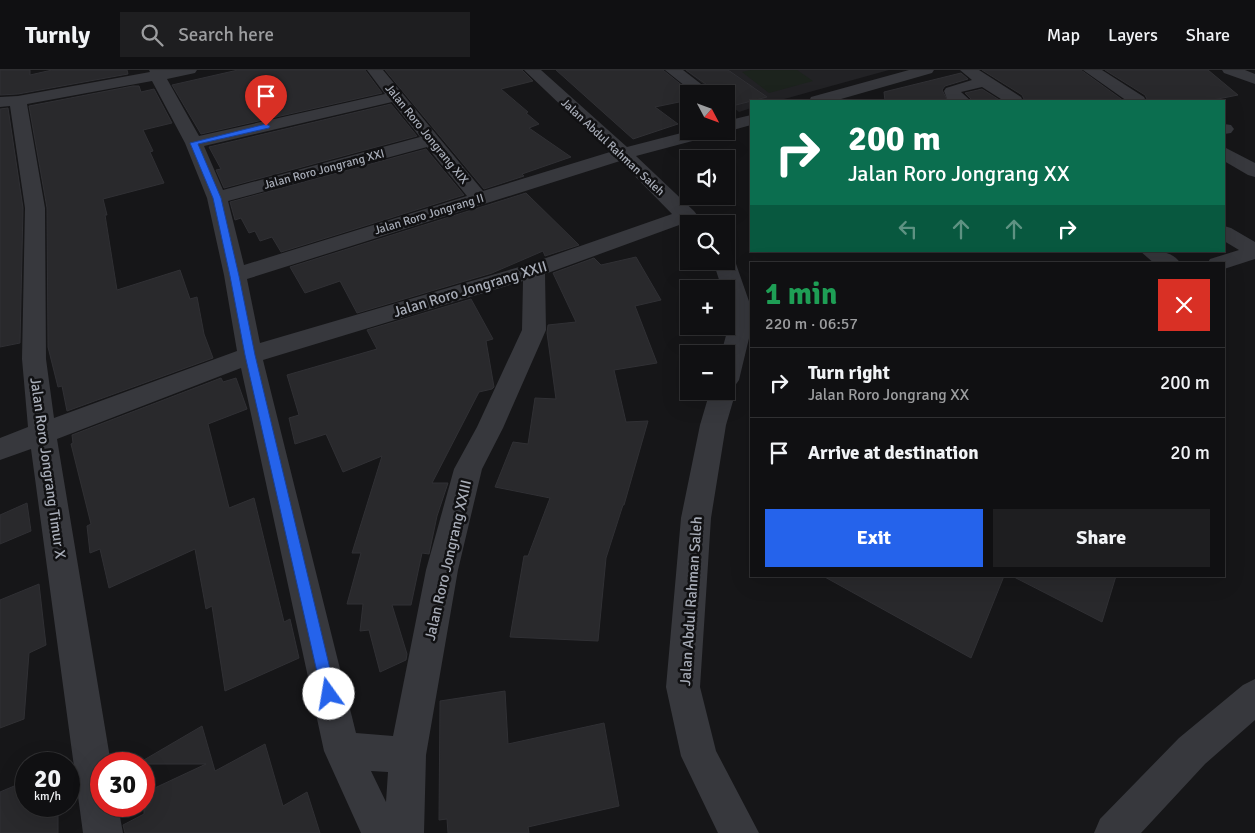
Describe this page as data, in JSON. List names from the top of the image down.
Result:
{
  "streets": {
    "street": [
      "Jalan Roro Jongrang XIX",
      "Jalan Abdul Rahman Saleh",
      "Jalan Roro Jongrang XXI",
      "Jalan Roro Jongrang II",
      "Jalan Roro Jongrang XXII",
      "Jalan Roro Jongrang Timur X",
      "Jalan Roro Jongrang XXIII"
    ]
  },
  "crossings": [
    ["Jalan Roro Jongrang XIX", "Jalan Roro Jongrang XXI"],
    ["Jalan Roro Jongrang XIX", "Jalan Roro Jongrang II"],
    ["Jalan Abdul Rahman Saleh", "Jalan Roro Jongrang II"],
    ["Jalan Roro Jongrang XXII", "Jalan Roro Jongrang Timur X"],
    ["Jalan Roro Jongrang XXII", "Jalan Roro Jongrang XXIII"]
  ],
  "north": "bottom right",
  "page": {
    "header": "Turnly",
    "search": "Search here",
    "nav": ["Map", "Layers", "Share"],
    "map_buttons": ["+", "−"],
    "turn": ["200 m", "Jalan Roro Jongrang XX"],
    "heading": ["1 min", "220 m · 06:57"],
    "list": [
      {
        "name": "Turn right",
        "note": "Jalan Roro Jongrang XX",
        "value": "200 m"
      },
      {
        "name": "Arrive at destination",
        "value": "20 m"
      }
    ],
    "buttons": ["Exit", "Share"],
    "speed": "20 km/h",
    "limit": "30"
  }
}
